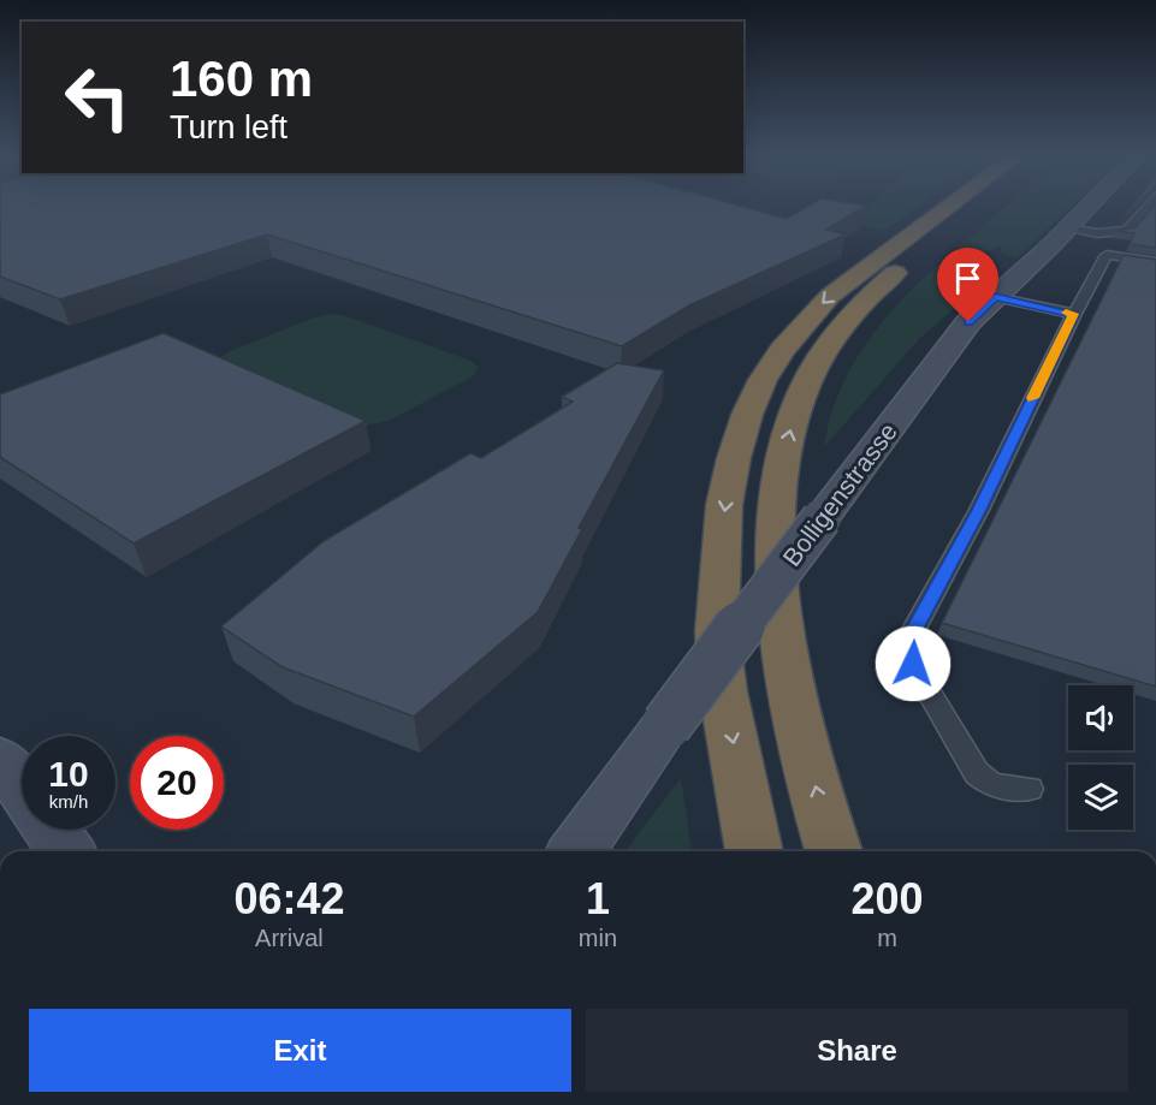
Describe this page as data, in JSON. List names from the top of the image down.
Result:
{
  "streets": {
    "main road": ["Bolligenstrasse"]
  },
  "page": {
    "turn": ["160 m", "Turn left"],
    "speed": "10 km/h",
    "limit": "20",
    "eta": [
      "06:42",
      "Arrival",
      "1",
      "min",
      "200",
      "m"
    ],
    "buttons": ["Exit", "Share"]
  }
}
